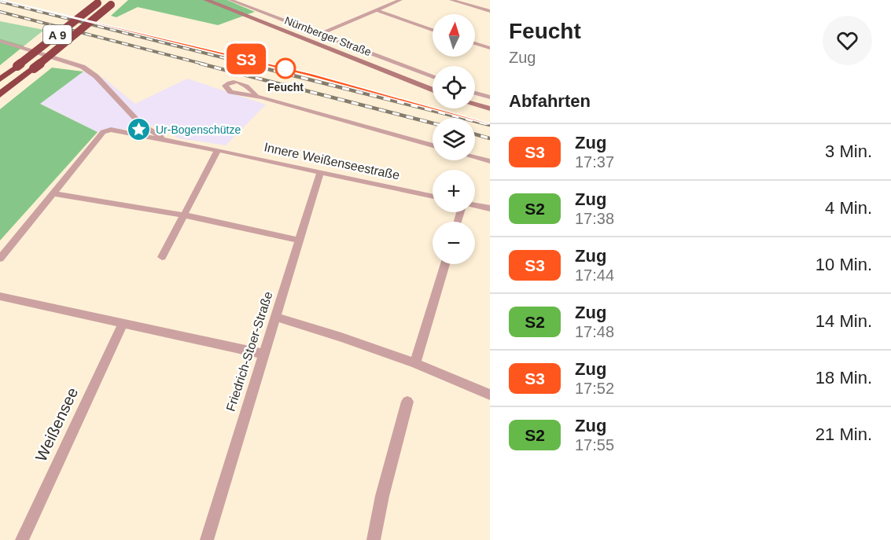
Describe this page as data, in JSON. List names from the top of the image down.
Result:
{
  "streets": {
    "highway": ["A 9"],
    "main road": ["Nürnberger Straße"],
    "street": ["Innere Weißenseestraße", "Friedrich-Stoer-Straße", "Weißensee"]
  },
  "crossings": [
    ["Innere Weißenseestraße", "Friedrich-Stoer-Straße"]
  ],
  "places": {
    "other": ["Feucht"],
    "place": ["Ur-Bogenschütze"]
  },
  "north": "top",
  "page": {
    "on_map": "S3",
    "heading": [
      ["Feucht", "Zug"],
      "Abfahrten"
    ],
    "map_buttons": ["+", "−"],
    "list": [
      {
        "mark": "S3",
        "name": "Zug",
        "note": "17:37",
        "value": "3 Min."
      },
      {
        "mark": "S2",
        "name": "Zug",
        "note": "17:38",
        "value": "4 Min."
      },
      {
        "mark": "S3",
        "name": "Zug",
        "note": "17:44",
        "value": "10 Min."
      },
      {
        "mark": "S2",
        "name": "Zug",
        "note": "17:48",
        "value": "14 Min."
      },
      {
        "mark": "S3",
        "name": "Zug",
        "note": "17:52",
        "value": "18 Min."
      },
      {
        "mark": "S2",
        "name": "Zug",
        "note": "17:55",
        "value": "21 Min."
      }
    ]
  }
}
